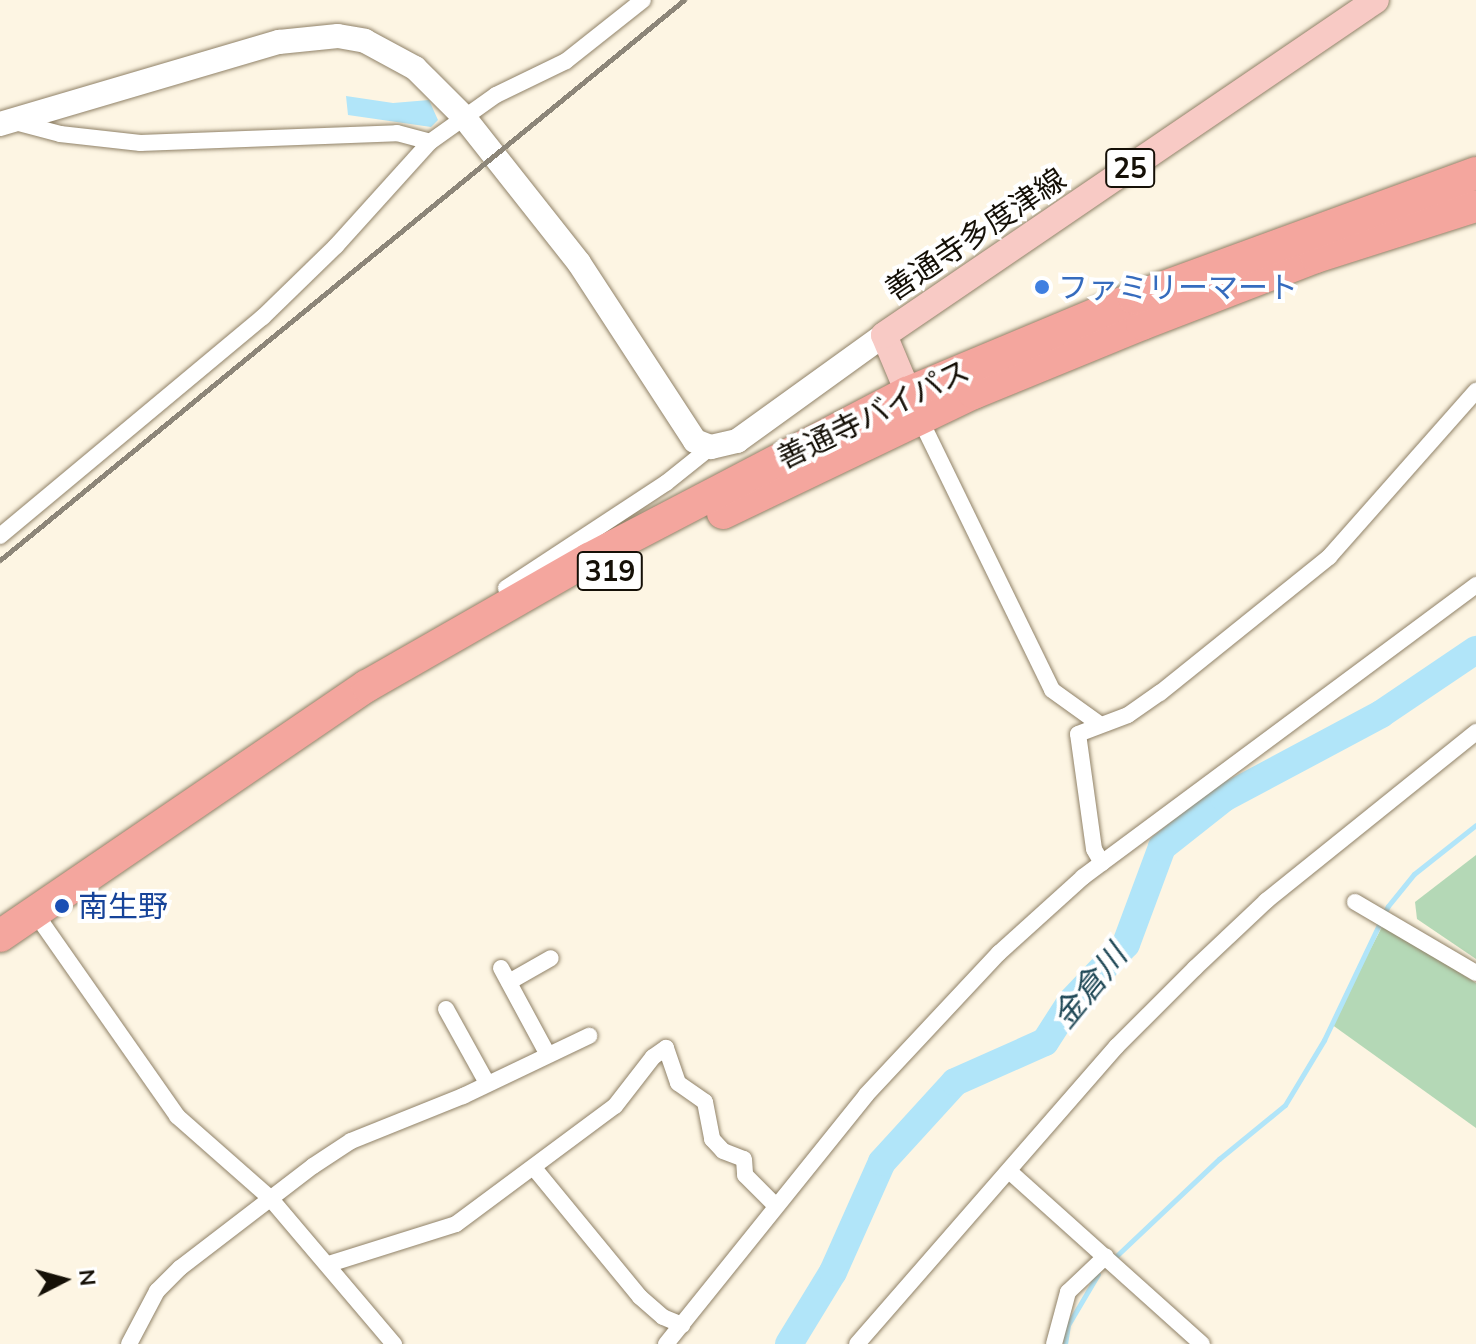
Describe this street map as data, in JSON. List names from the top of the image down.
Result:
{
  "streets": {
    "highway": ["善通寺バイパス", "319"],
    "main road": ["25", "善通寺多度津線"]
  },
  "crossings": [
    ["善通寺多度津線", "善通寺バイパス"]
  ],
  "water": ["金倉川"],
  "places": ["ファミリーマート", "南生野"],
  "north": "right"
}
